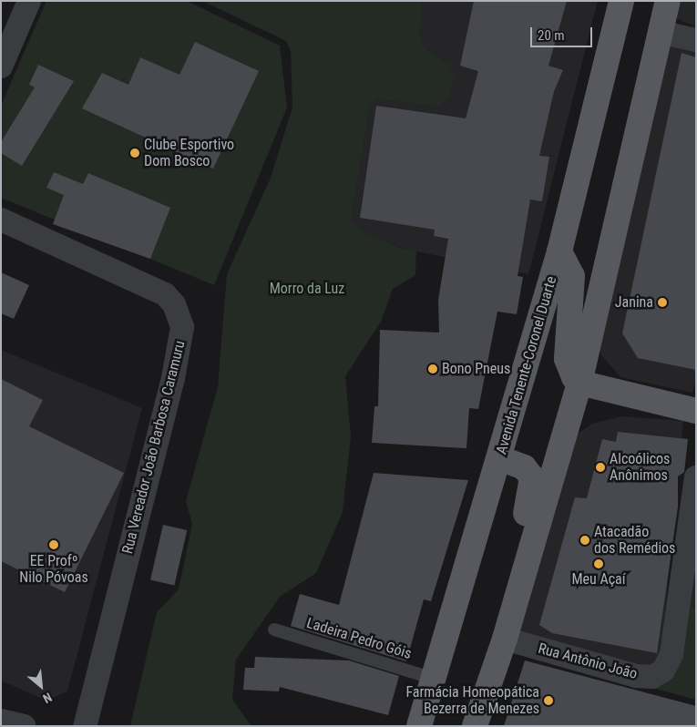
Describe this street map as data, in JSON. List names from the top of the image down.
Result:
{
  "streets": {
    "main road": ["Avenida Tenente-Coronel Duarte"],
    "street": ["Rua Vereador João Barbosa Caramuru", "Rua Antônio João"],
    "lane": ["Ladeira Pedro Góis"]
  },
  "crossings": [
    ["Avenida Tenente-Coronel Duarte", "Ladeira Pedro Góis"]
  ],
  "parks": ["Morro da Luz"],
  "places": [
    "Clube Esportivo Dom Bosco",
    "Janina",
    "Bono Pneus",
    "Alcoólicos Anônimos",
    "Atacadão dos Remédios",
    "EE Profº Nilo Póvoas",
    "Meu Açaí",
    "Farmácia Homeopática Bezerra de Menezes"
  ],
  "scale_bar": "20 m",
  "north": "bottom right"
}
